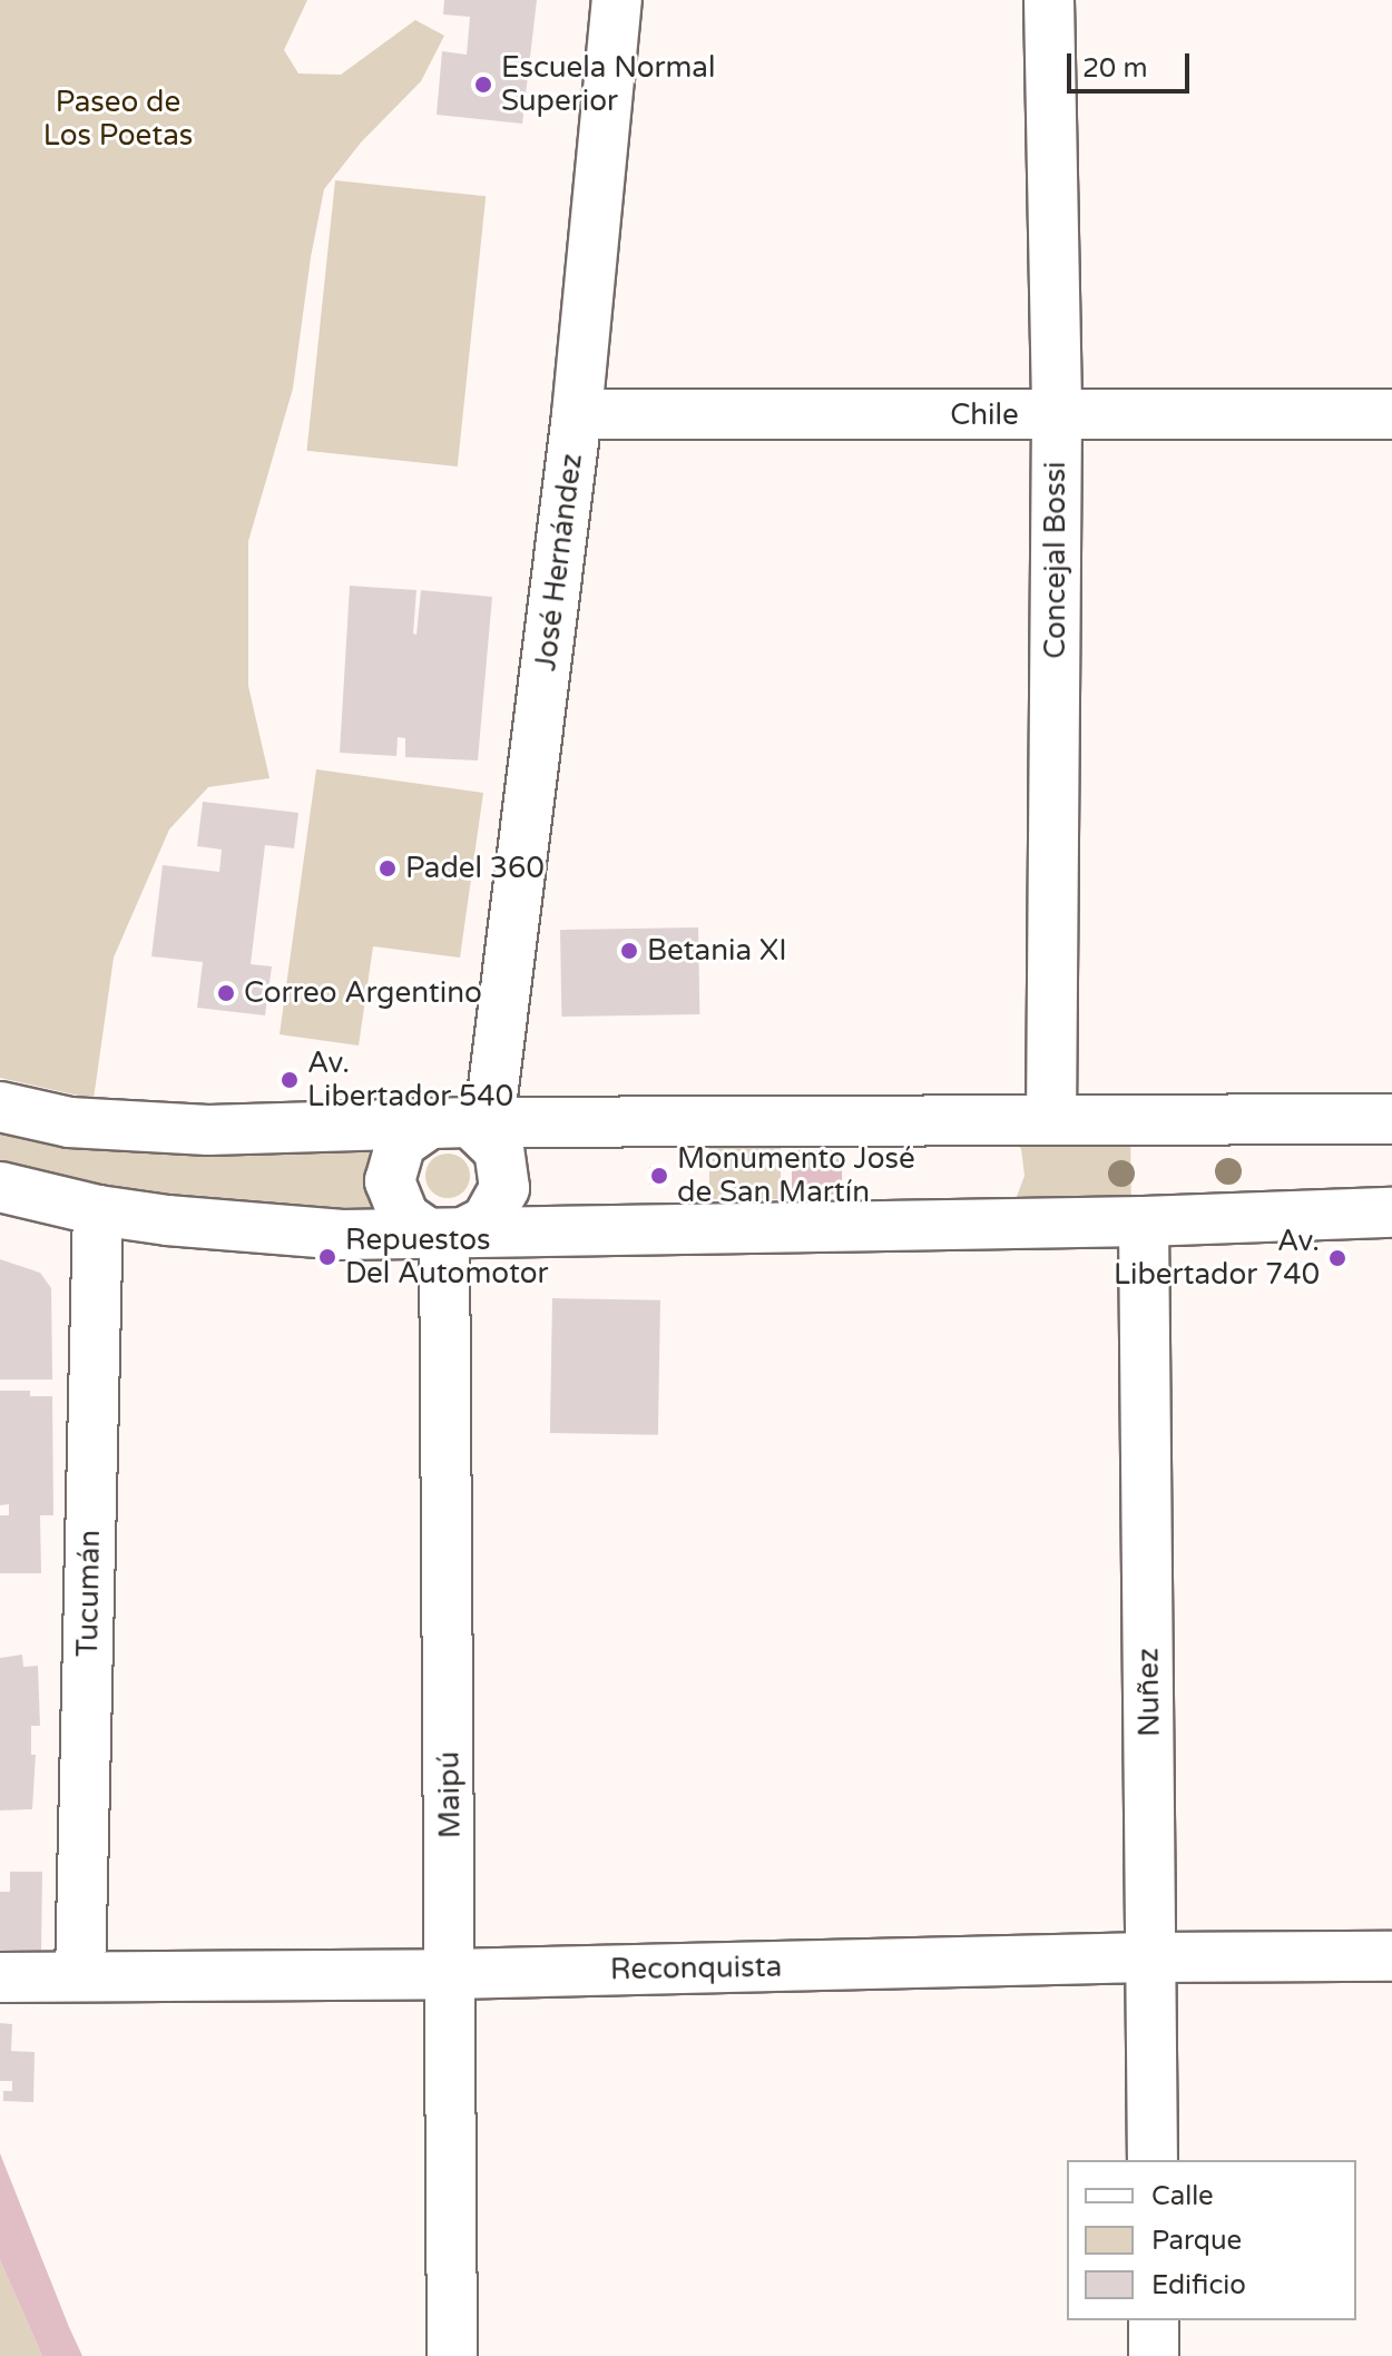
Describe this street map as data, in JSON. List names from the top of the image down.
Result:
{
  "streets": {
    "street": [
      "Chile",
      "Concejal Bossi",
      "José Hernández",
      "Tucumán",
      "Nuñez",
      "Maipú",
      "Reconquista"
    ]
  },
  "crossings": [
    ["Chile", "Concejal Bossi"],
    ["Chile", "José Hernández"],
    ["José Hernández", "Maipú"],
    ["Tucumán", "Reconquista"],
    ["Nuñez", "Reconquista"],
    ["Maipú", "Reconquista"]
  ],
  "parks": ["Paseo de Los Poetas"],
  "places": [
    "Escuela Normal Superior",
    "Padel 360",
    "Betania XI",
    "Correo Argentino",
    "Av. Libertador 540",
    "Monumento José de San Martín",
    "Repuestos Del Automotor",
    "Av. Libertador 740"
  ],
  "legend": ["Calle", "Parque", "Edificio"],
  "scale_bar": "20 m"
}
